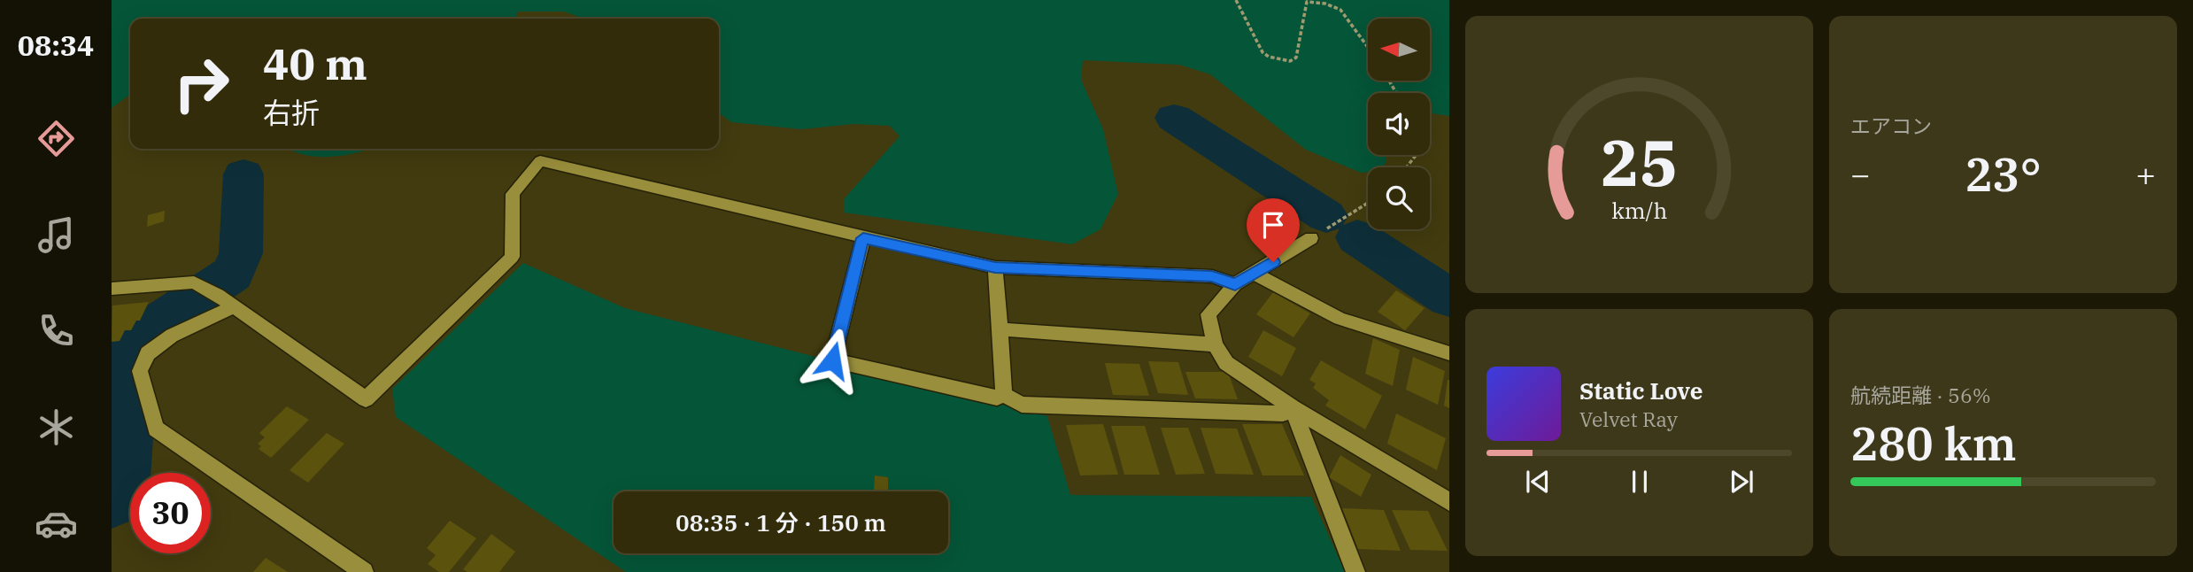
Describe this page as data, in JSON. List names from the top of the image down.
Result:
{
  "north": "left",
  "page": {
    "tabs": "08:34",
    "tile": [
      "エアコン",
      ["航続距離 · 56%", "280 km"]
    ],
    "turn": ["40 m", "右折"],
    "heat": ["−", "23°", "+"],
    "song": ["Static Love", "Velvet Ray"],
    "limit": "30",
    "trip": "08:35 · 1 分 · 150 m",
    "gauge": ["25", "km/h"]
  }
}
